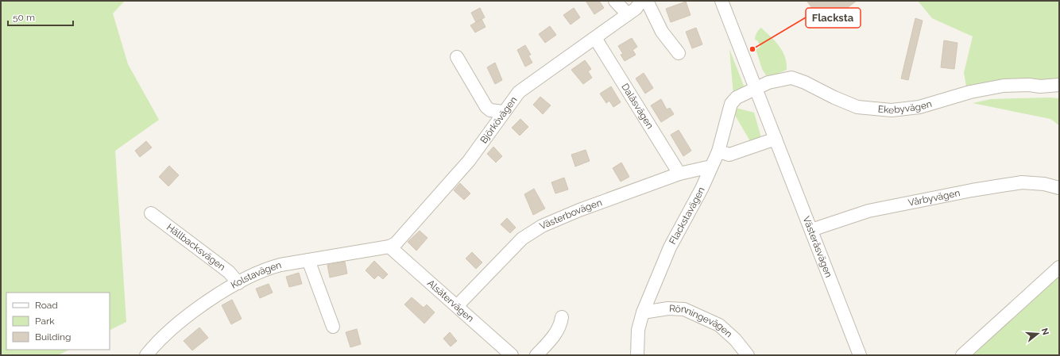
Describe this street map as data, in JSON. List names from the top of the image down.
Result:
{
  "streets": {
    "street": [
      "Ekebyvägen",
      "Dalåsvägen",
      "Björkövägen",
      "Vårbyvägen",
      "Västerbovägen",
      "Flackstavägen",
      "Västeråsvägen",
      "Hällbacksvägen",
      "Kolstavägen",
      "Alsätervägen",
      "Rönningevägen"
    ]
  },
  "crossings": [
    ["Ekebyvägen", "Flackstavägen"],
    ["Ekebyvägen", "Västeråsvägen"],
    ["Dalåsvägen", "Björkövägen"],
    ["Dalåsvägen", "Västerbovägen"],
    ["Björkövägen", "Kolstavägen"],
    ["Björkövägen", "Alsätervägen"],
    ["Vårbyvägen", "Västeråsvägen"],
    ["Västerbovägen", "Flackstavägen"],
    ["Västerbovägen", "Alsätervägen"],
    ["Flackstavägen", "Västeråsvägen"],
    ["Flackstavägen", "Rönningevägen"],
    ["Hällbacksvägen", "Kolstavägen"],
    ["Kolstavägen", "Alsätervägen"]
  ],
  "places": ["Flacksta"],
  "legend": ["Road", "Park", "Building"],
  "scale_bar": "50 m",
  "north": "right"
}
